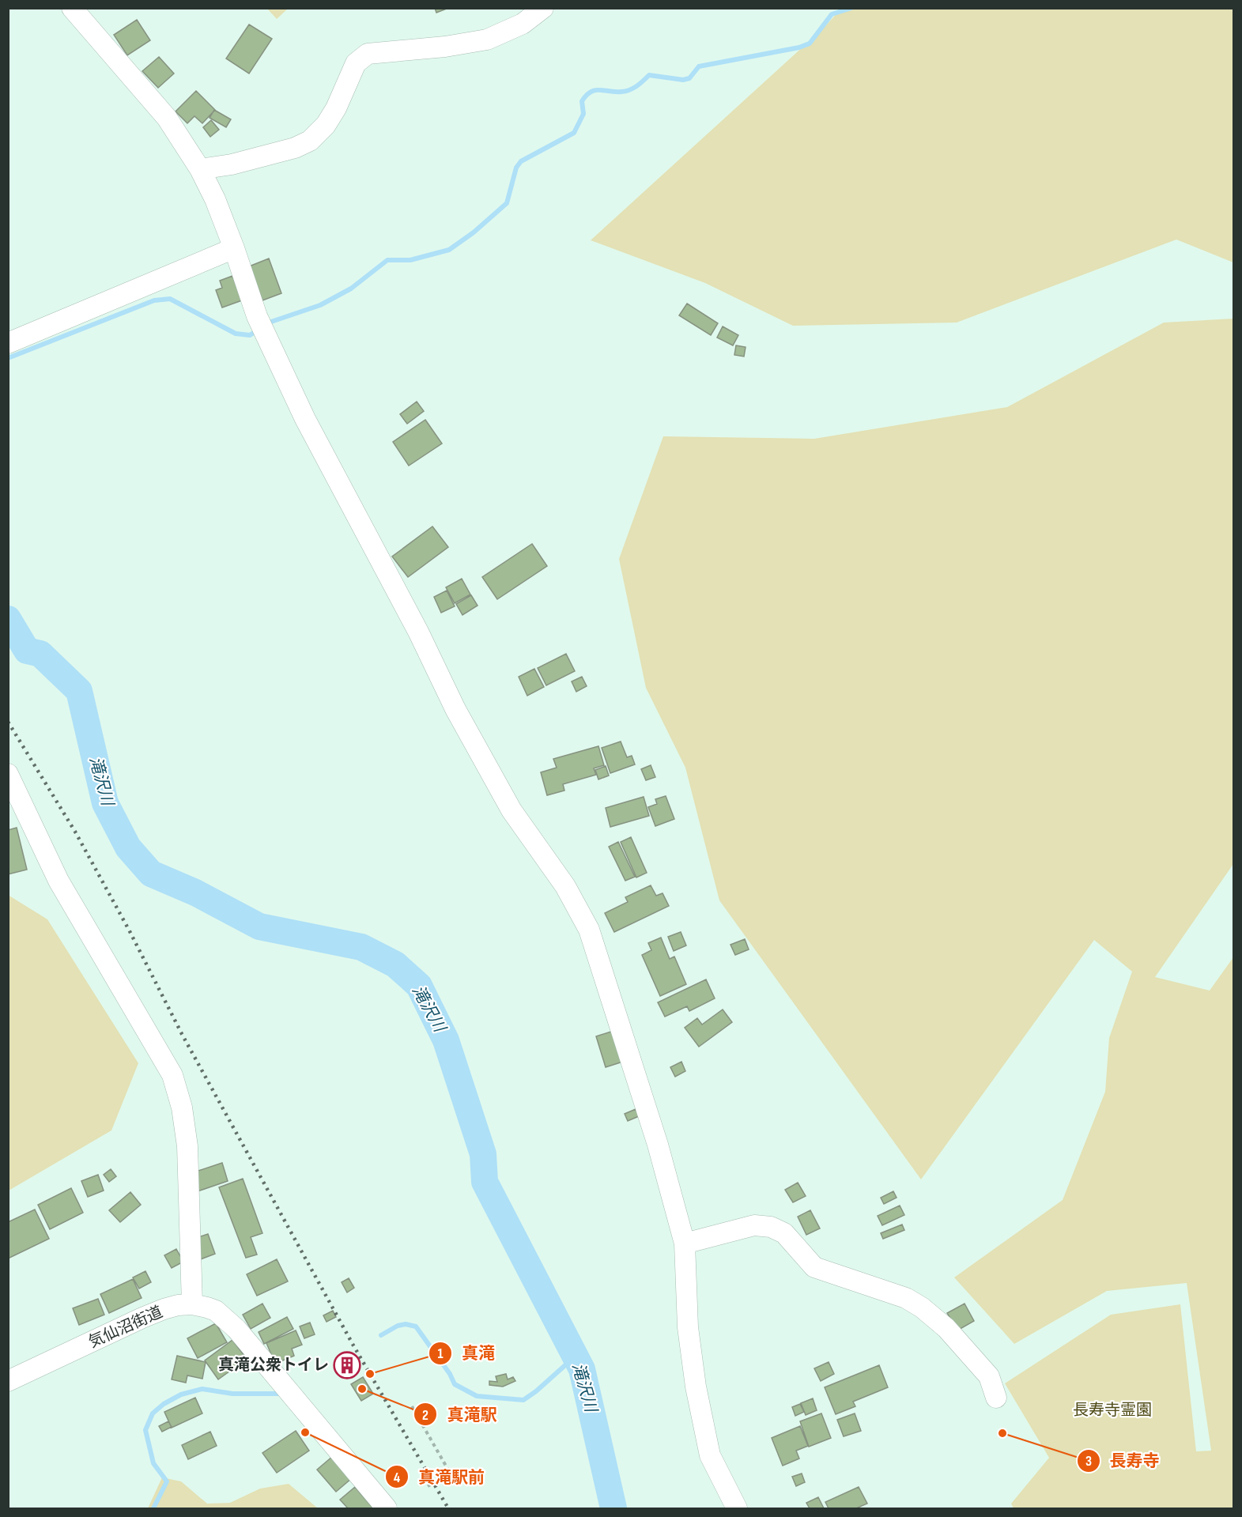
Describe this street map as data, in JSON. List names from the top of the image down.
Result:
{
  "streets": {
    "street": ["気仙沼街道"]
  },
  "water": ["滝沢川"],
  "parks": ["長寿寺霊園"],
  "places": {
    "building": ["真滝公衆トイレ"],
    "other": [
      "真滝",
      "真滝駅",
      "真滝駅前",
      "長寿寺"
    ]
  }
}
